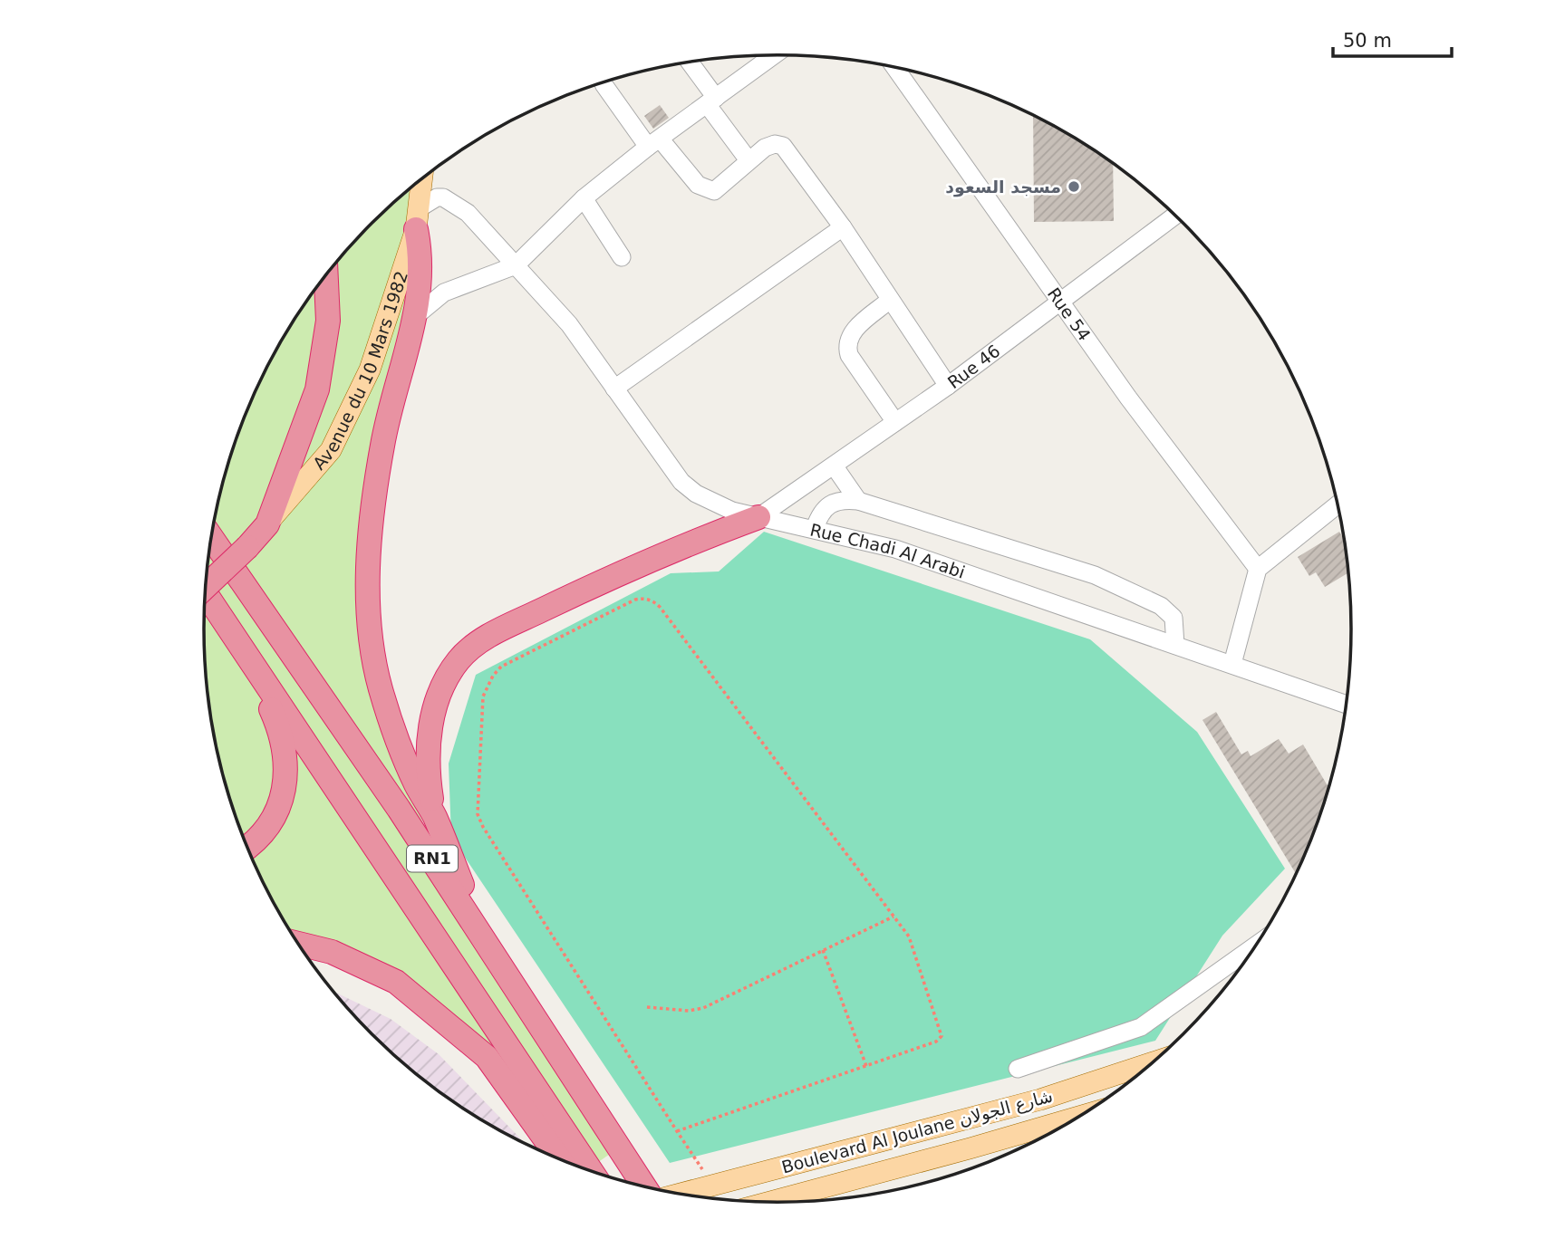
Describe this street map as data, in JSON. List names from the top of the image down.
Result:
{
  "streets": {
    "highway": ["Avenue du 10 Mars 1982", "RN1"],
    "main road": ["Boulevard Al Joulane شارع الجولان"],
    "street": ["Rue 54", "Rue 46", "Rue Chadi Al Arabi"]
  },
  "crossings": [
    ["Rue 54", "Rue 46"],
    ["Rue 46", "Rue Chadi Al Arabi"],
    ["Avenue du 10 Mars 1982", "Rue Chadi Al Arabi"]
  ],
  "places": ["مسجد السعود"],
  "scale_bar": "50 m"
}
